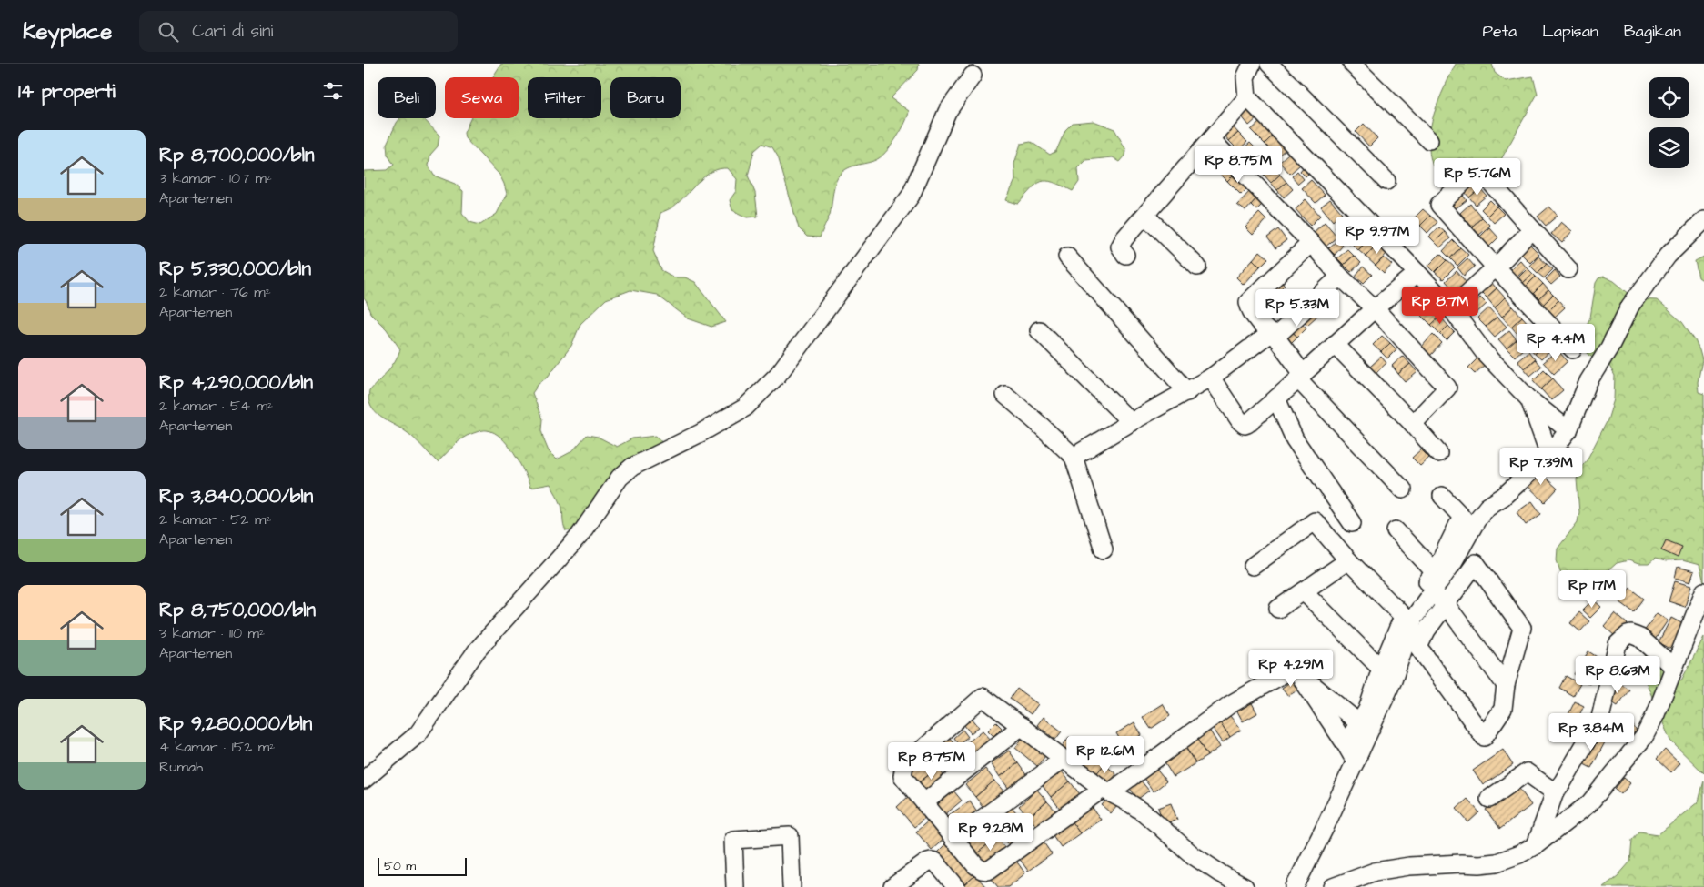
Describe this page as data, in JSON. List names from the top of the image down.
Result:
{
  "scale_bar": "50 m",
  "page": {
    "header": "Keyplace",
    "search": "Cari di sini",
    "nav": ["Peta", "Lapisan", "Bagikan"],
    "heading": "14 properti",
    "chip": [
      "Beli",
      "Sewa",
      "Filter",
      "Baru"
    ],
    "list": [
      {
        "name": "Rp 8,700,000/bln",
        "note": "3 kamar · 107 m² · Apartemen"
      },
      {
        "name": "Rp 5,330,000/bln",
        "note": "2 kamar · 76 m² · Apartemen"
      },
      {
        "name": "Rp 4,290,000/bln",
        "note": "2 kamar · 54 m² · Apartemen"
      },
      {
        "name": "Rp 3,840,000/bln",
        "note": "2 kamar · 52 m² · Apartemen"
      },
      {
        "name": "Rp 8,750,000/bln",
        "note": "3 kamar · 110 m² · Apartemen"
      },
      {
        "name": "Rp 9,280,000/bln",
        "note": "4 kamar · 152 m² · Rumah"
      }
    ],
    "price": [
      "Rp 8.75M",
      "Rp 5.76M",
      "Rp 9.97M",
      "Rp 8.7M",
      "Rp 5.33M",
      "Rp 4.4M",
      "Rp 7.39M",
      "Rp 17M",
      "Rp 4.29M",
      "Rp 8.63M",
      "Rp 3.84M",
      "Rp 12.6M",
      "Rp 8.75M",
      "Rp 9.28M"
    ],
    "scale": "50 m"
  }
}
